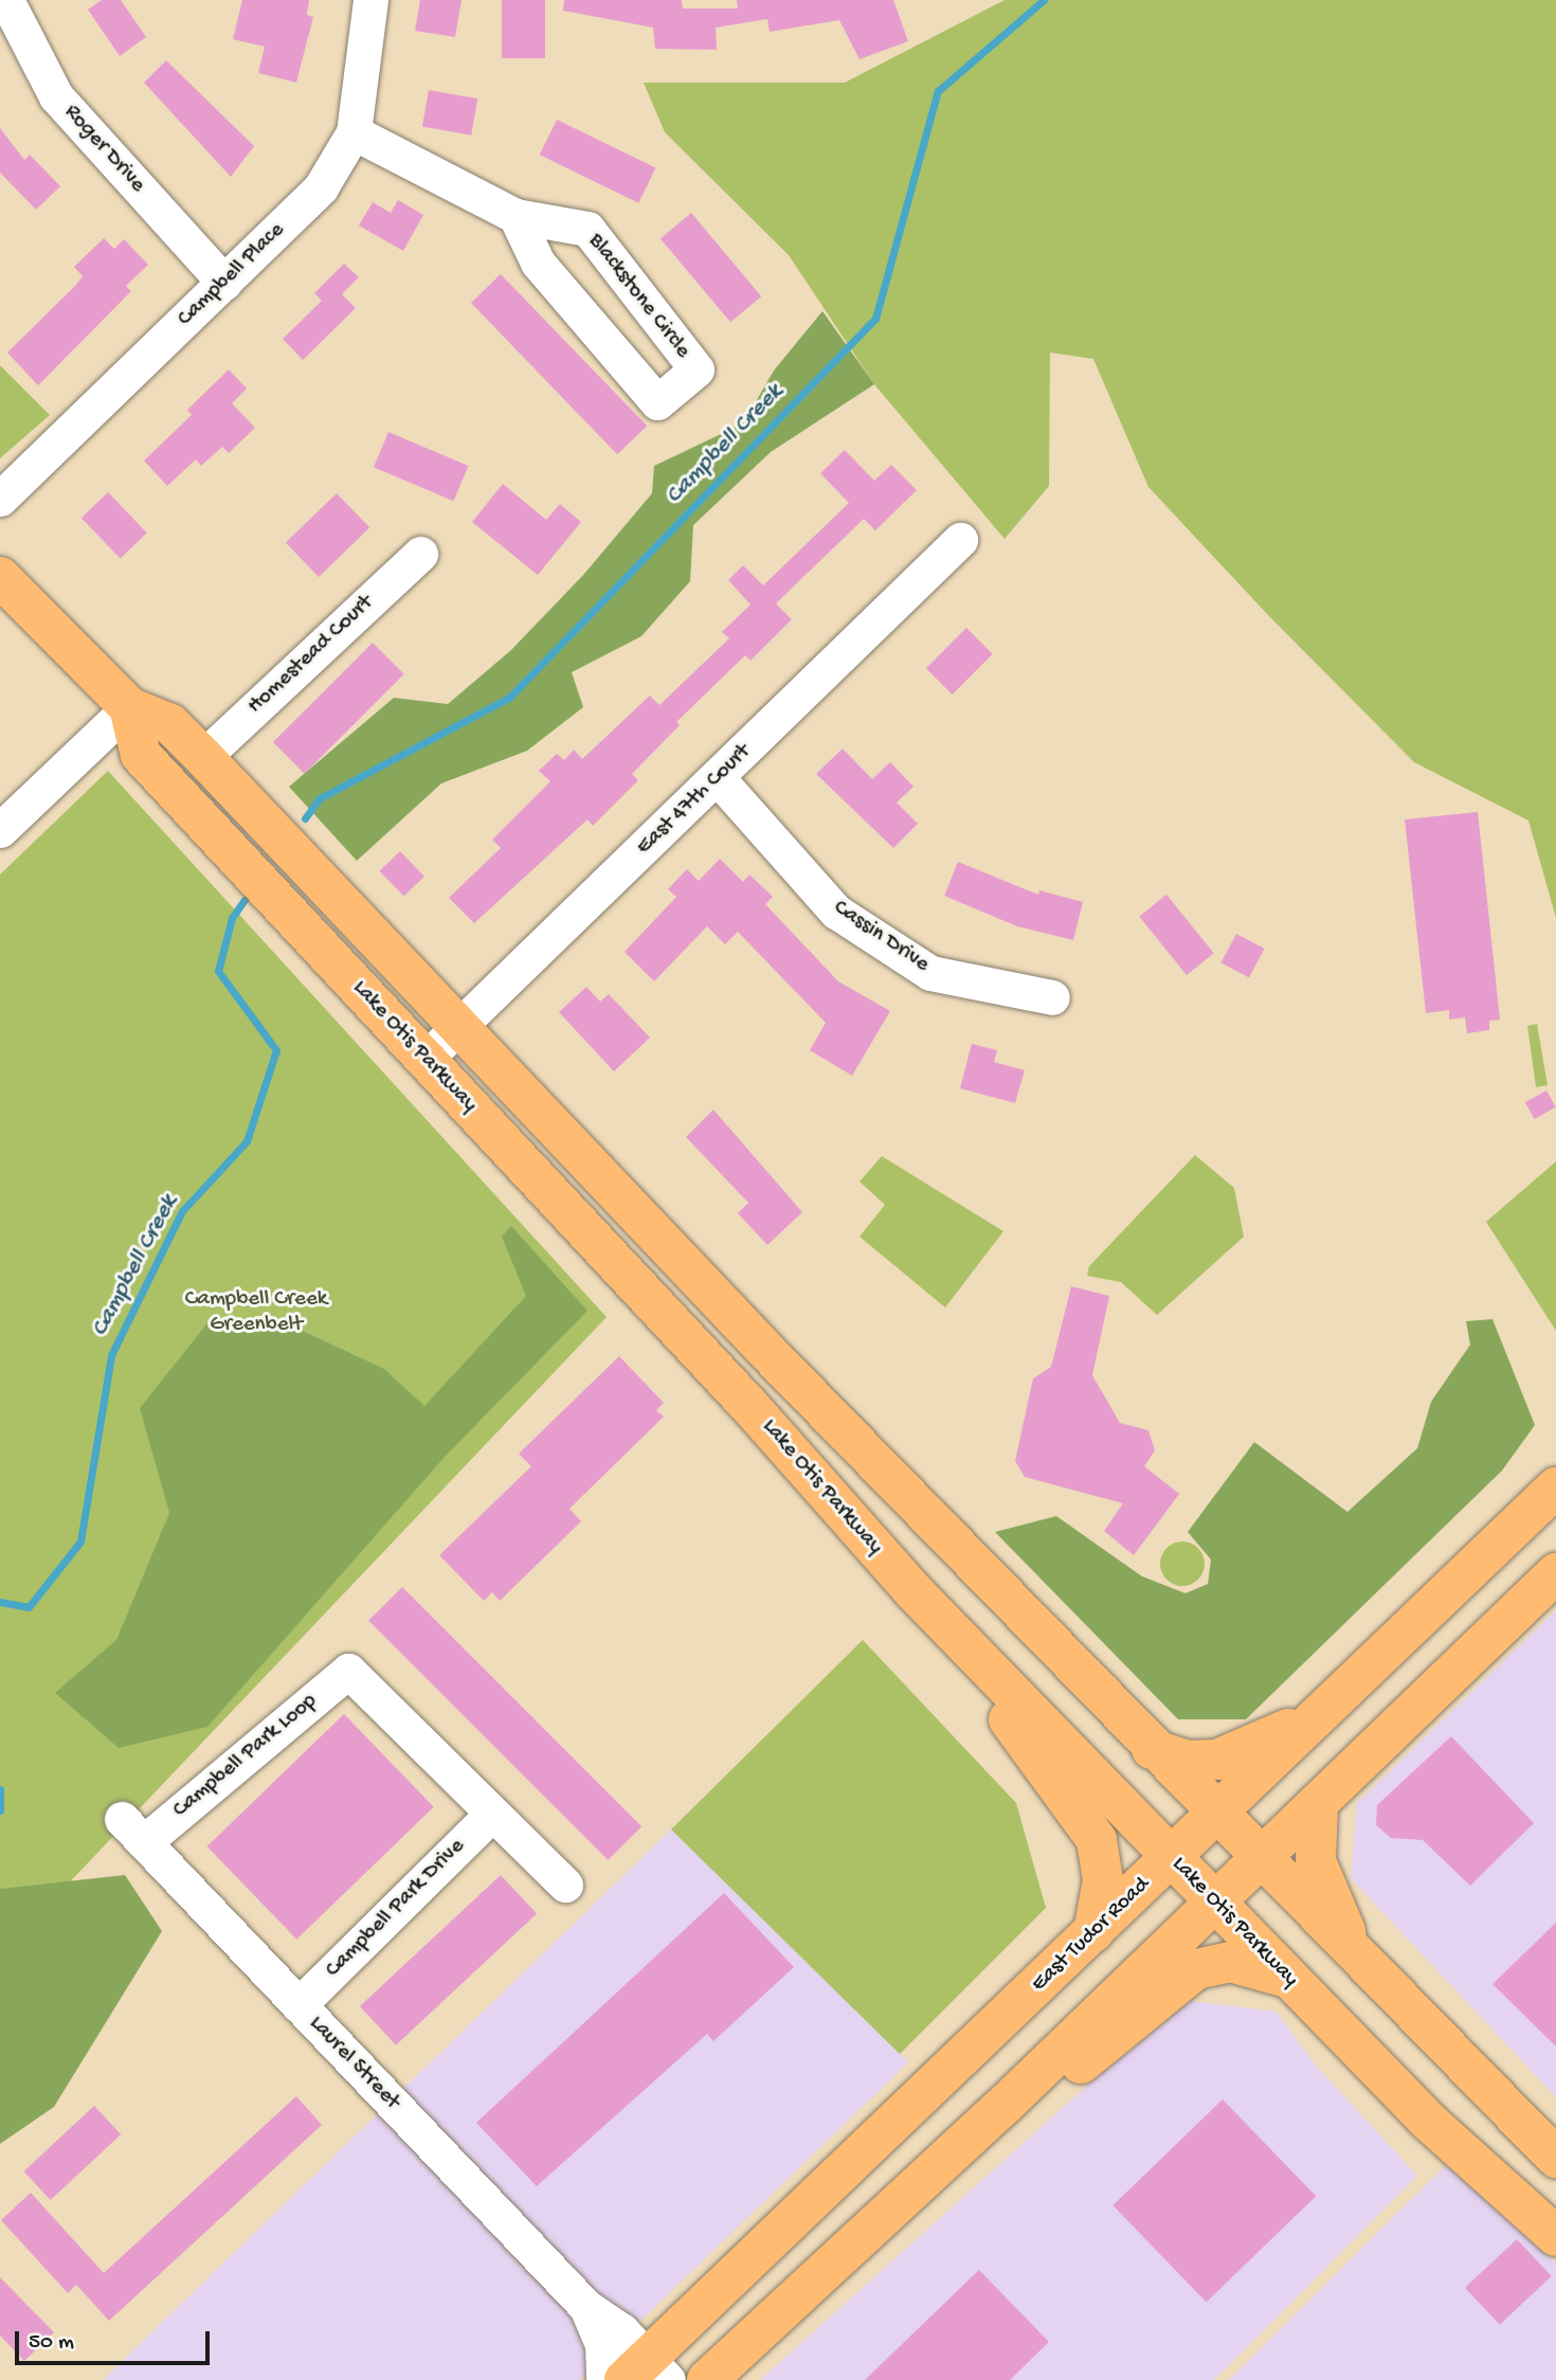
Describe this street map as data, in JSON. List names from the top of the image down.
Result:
{
  "streets": {
    "main road": ["Lake Otis Parkway", "East Tudor Road"],
    "street": [
      "Roger Drive",
      "Campbell Place",
      "Blackstone Circle",
      "Homestead Court",
      "East 47th Court",
      "Cassin Drive",
      "Campbell Park Loop",
      "Campbell Park Drive",
      "Laurel Street"
    ]
  },
  "crossings": [
    ["Roger Drive", "Campbell Place"],
    ["Campbell Place", "Blackstone Circle"],
    ["East 47th Court", "Cassin Drive"],
    ["East 47th Court", "Lake Otis Parkway"],
    ["Lake Otis Parkway", "East Tudor Road"],
    ["Campbell Park Loop", "Campbell Park Drive"],
    ["Campbell Park Loop", "Laurel Street"],
    ["Campbell Park Drive", "Laurel Street"],
    ["East Tudor Road", "Laurel Street"]
  ],
  "water": ["Campbell Creek"],
  "parks": ["Campbell Creek Greenbelt"],
  "scale_bar": "50 m"
}
